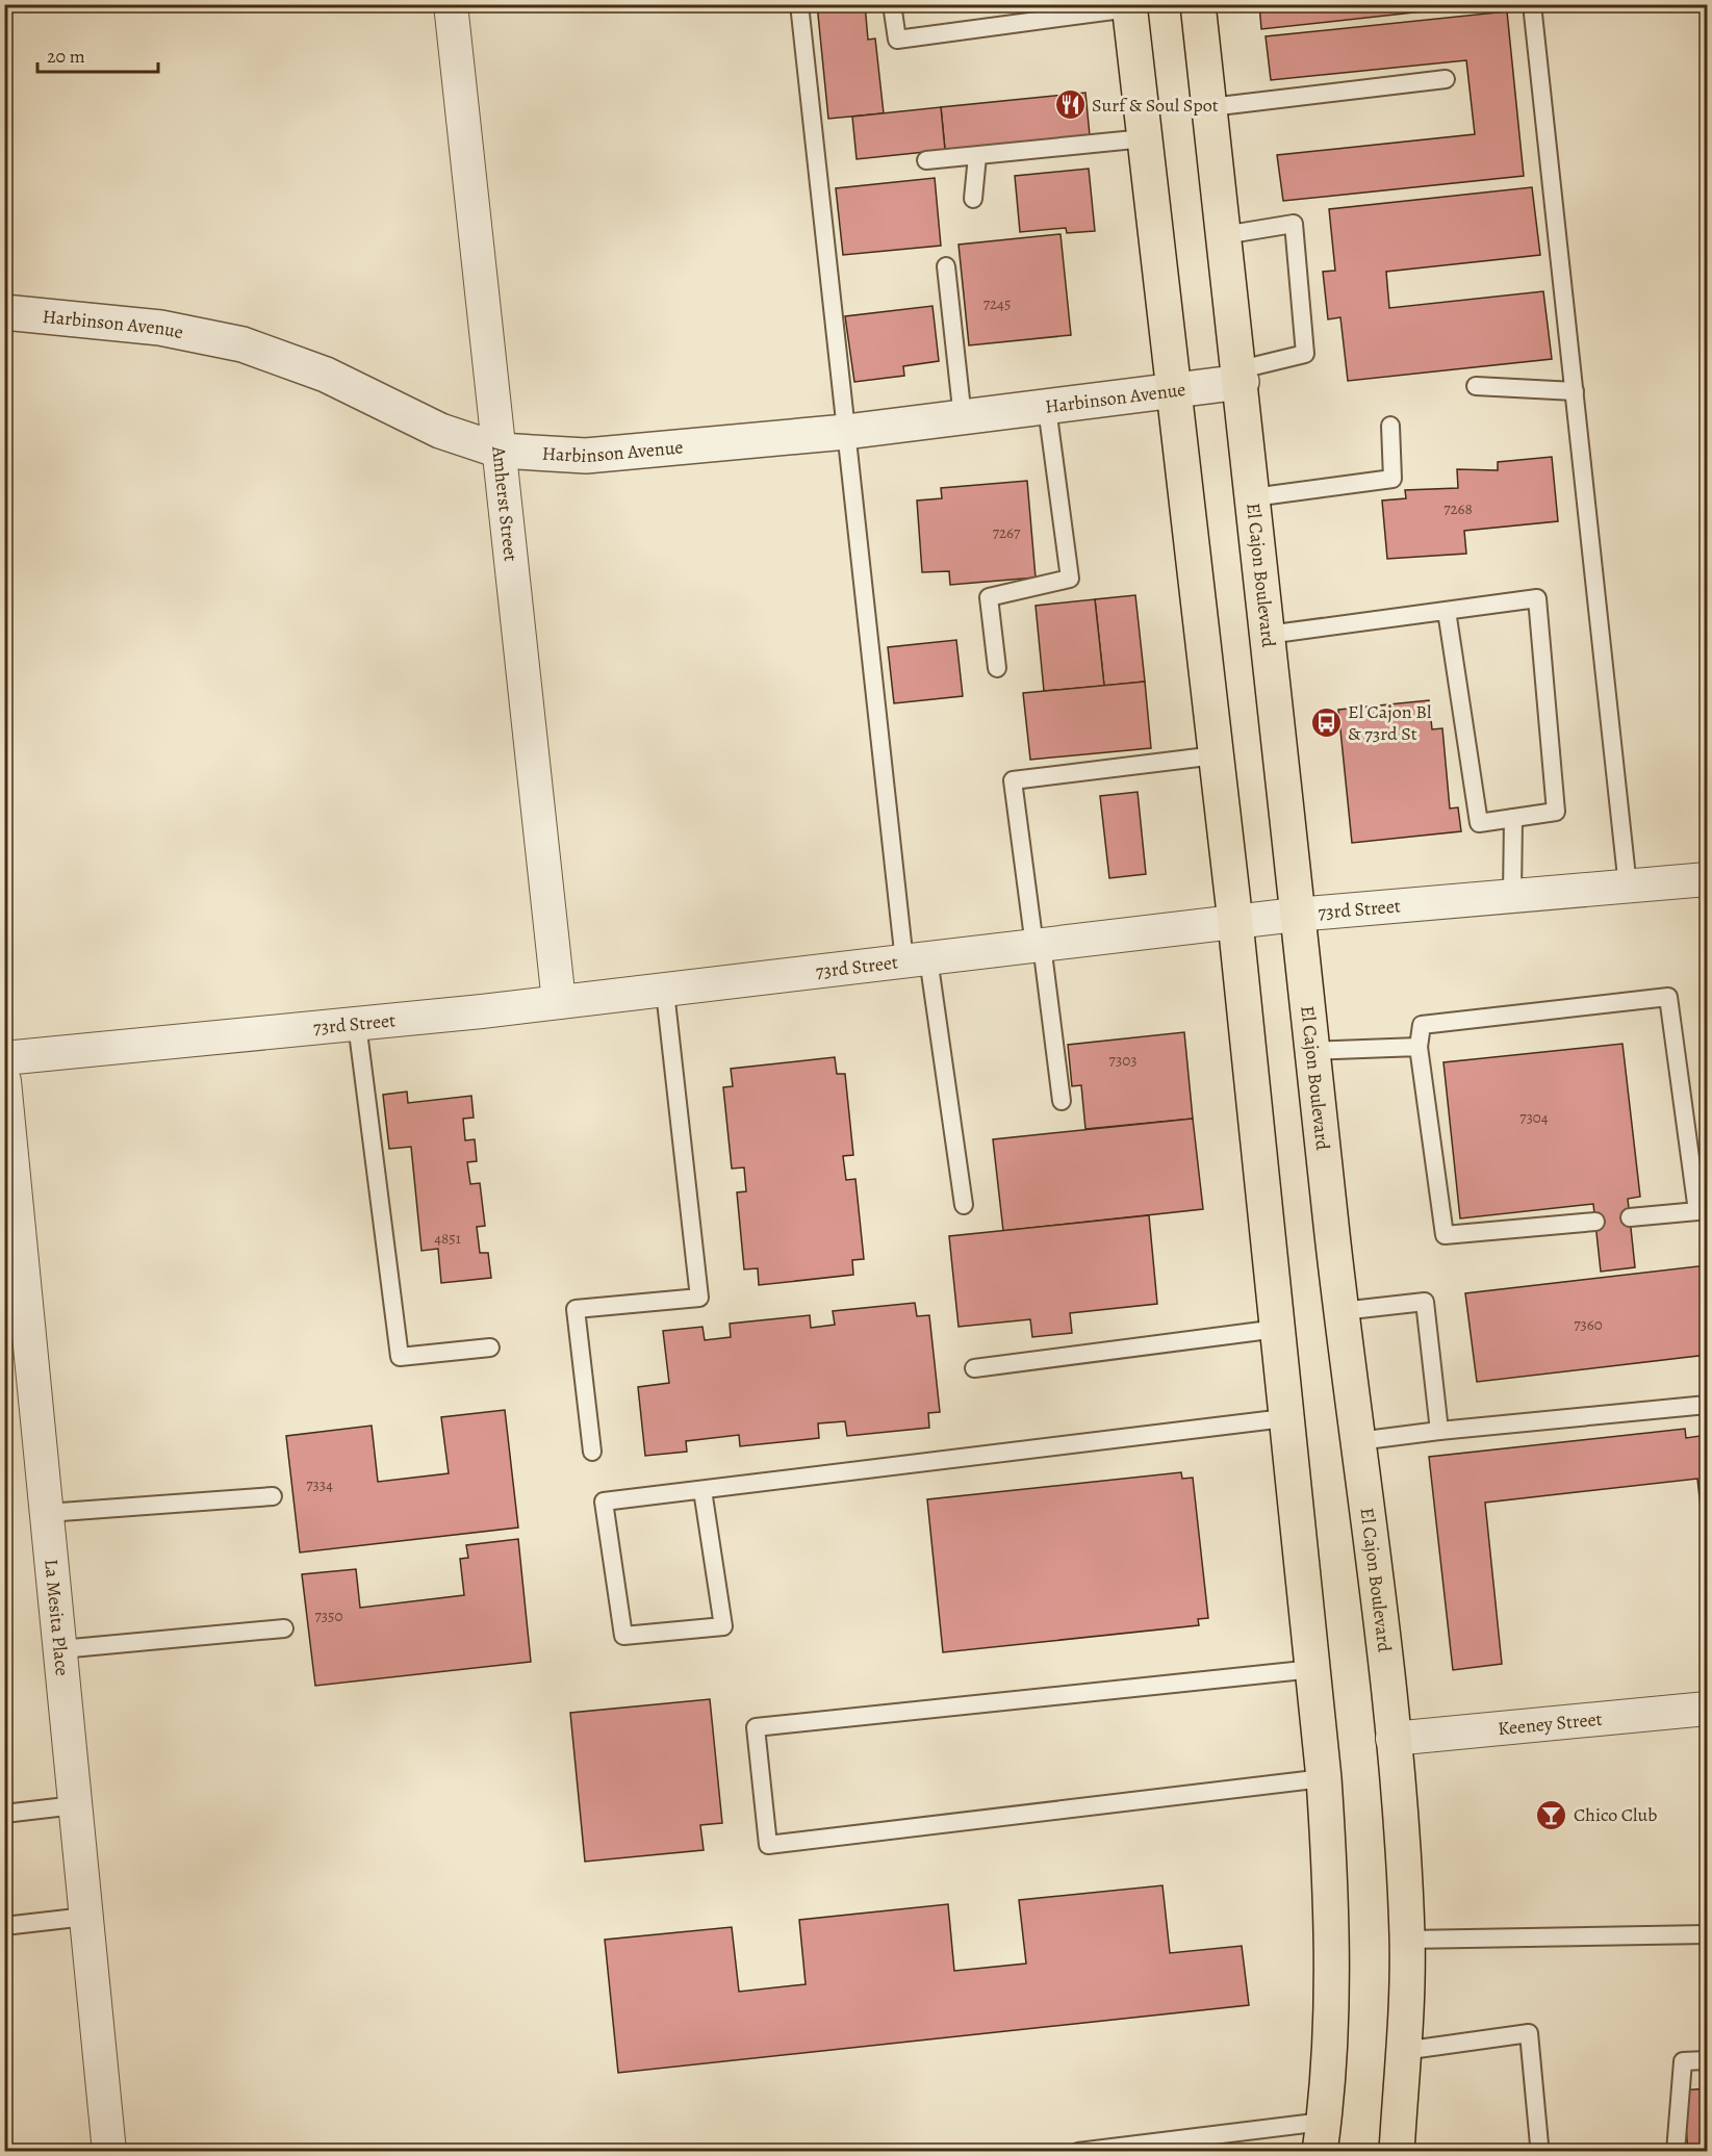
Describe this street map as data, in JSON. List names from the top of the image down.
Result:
{
  "streets": {
    "main road": ["El Cajon Boulevard"],
    "street": [
      "Harbinson Avenue",
      "Amherst Street",
      "73rd Street",
      "La Mesita Place",
      "Keeney Street"
    ]
  },
  "crossings": [
    ["Harbinson Avenue", "Amherst Street"],
    ["Harbinson Avenue", "El Cajon Boulevard"],
    ["Amherst Street", "73rd Street"],
    ["El Cajon Boulevard", "73rd Street"],
    ["El Cajon Boulevard", "Keeney Street"]
  ],
  "places": {
    "restaurant": ["Surf & Soul Spot"],
    "bus stop": ["El Cajon Bl & 73rd St"],
    "bar": ["Chico Club"]
  },
  "house_numbers": [
    "7245",
    "7268",
    "7267",
    "7303",
    "7304",
    "4851",
    "7360",
    "7334",
    "7350"
  ],
  "scale_bar": "20 m"
}
